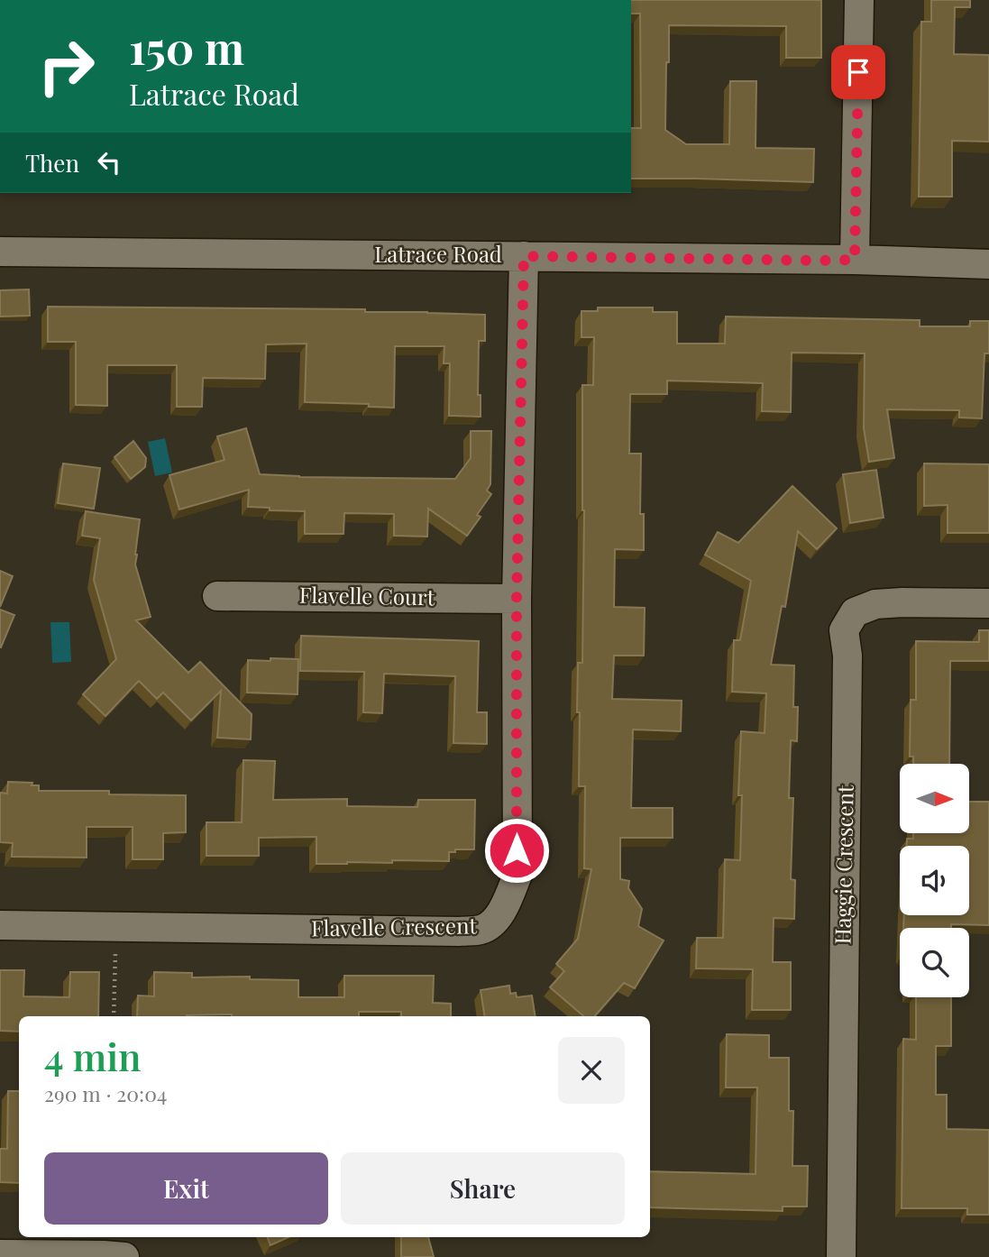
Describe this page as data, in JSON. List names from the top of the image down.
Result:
{
  "streets": {
    "street": [
      "Latrace Road",
      "Flavelle Court",
      "Haggie Crescent",
      "Flavelle Crescent"
    ]
  },
  "crossings": [
    ["Latrace Road", "Flavelle Crescent"],
    ["Flavelle Court", "Flavelle Crescent"]
  ],
  "north": "right",
  "page": {
    "turn": ["150 m", "Latrace Road"],
    "then": "Then",
    "heading": ["4 min", "290 m · 20:04"],
    "buttons": ["Exit", "Share"]
  }
}
